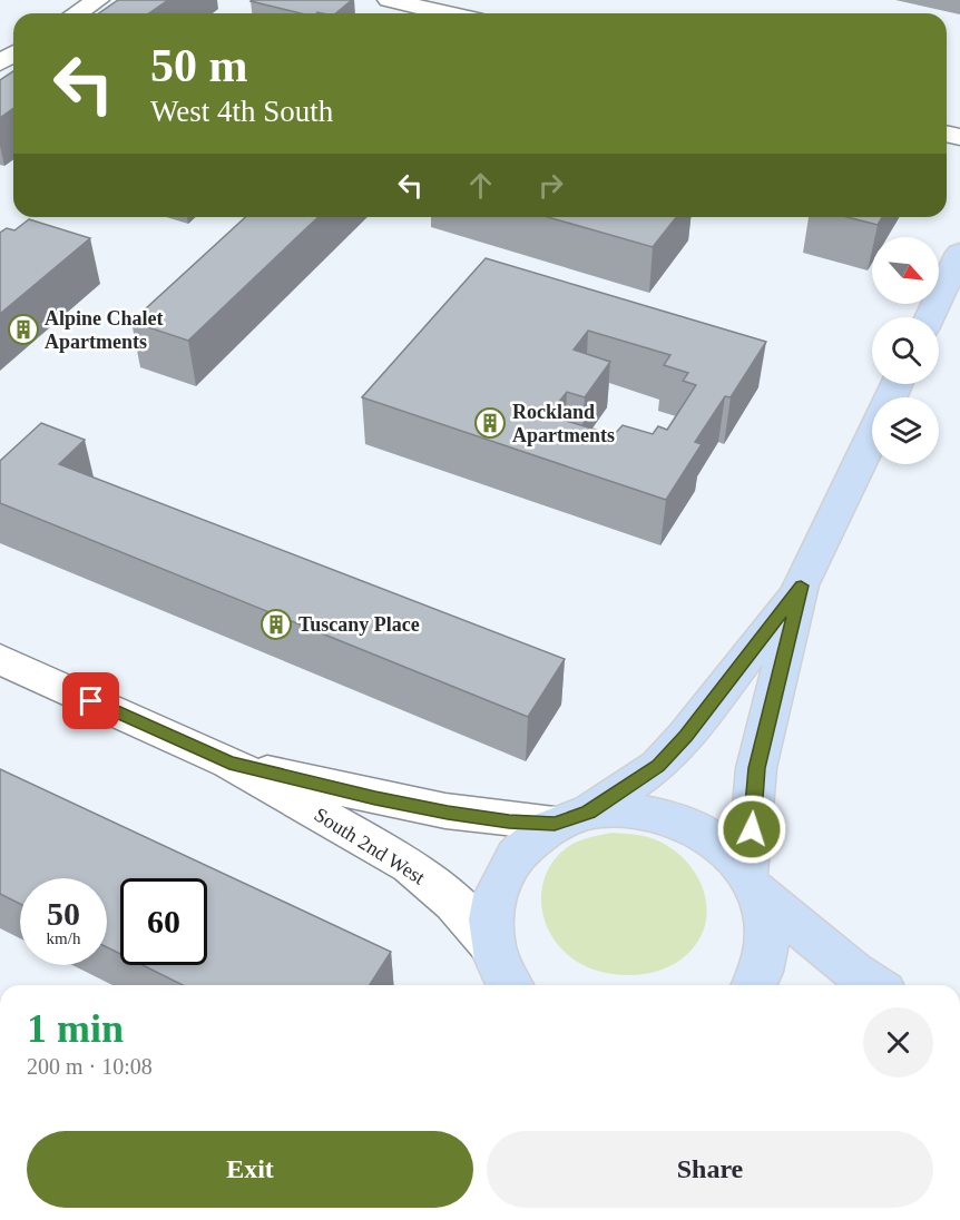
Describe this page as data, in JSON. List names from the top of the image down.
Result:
{
  "streets": {
    "main road": ["South 2nd West"]
  },
  "places": {
    "building": ["Alpine Chalet Apartments", "Rockland Apartments", "Tuscany Place"]
  },
  "north": "bottom right",
  "page": {
    "turn": ["50 m", "West 4th South"],
    "speed": "50 km/h",
    "limit": "60",
    "heading": ["1 min", "200 m · 10:08"],
    "buttons": ["Exit", "Share"]
  }
}
